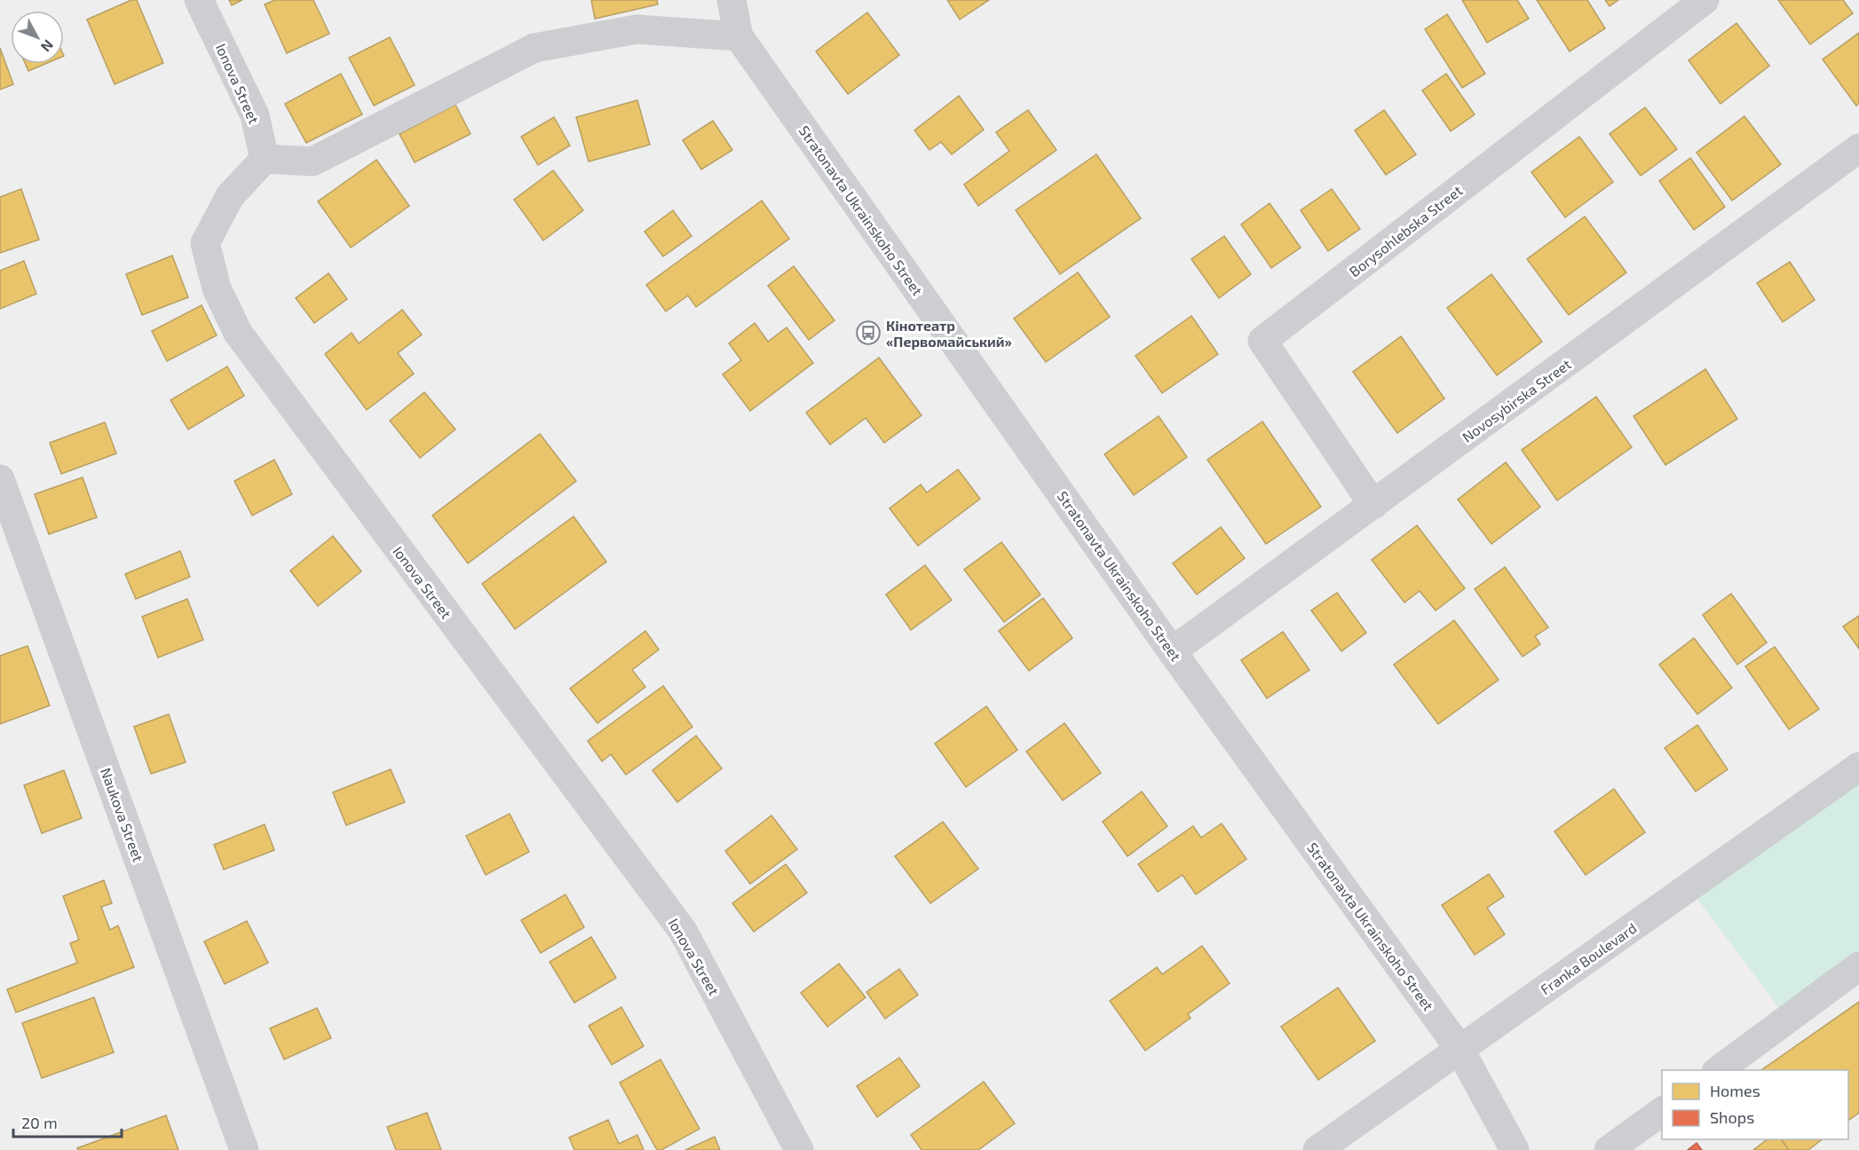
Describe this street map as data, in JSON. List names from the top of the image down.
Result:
{
  "streets": {
    "street": [
      "Ionova Street",
      "Stratonavta Ukrainskoho Street",
      "Borysohlebska Street",
      "Novosybirska Street",
      "Naukova Street",
      "Franka Boulevard"
    ]
  },
  "crossings": [
    ["Stratonavta Ukrainskoho Street", "Novosybirska Street"],
    ["Stratonavta Ukrainskoho Street", "Franka Boulevard"],
    ["Borysohlebska Street", "Novosybirska Street"]
  ],
  "places": {
    "bus stop": ["Кінотеатр «Первомайський»"]
  },
  "legend": ["Homes", "Shops"],
  "scale_bar": "20 m",
  "north": "bottom right"
}
